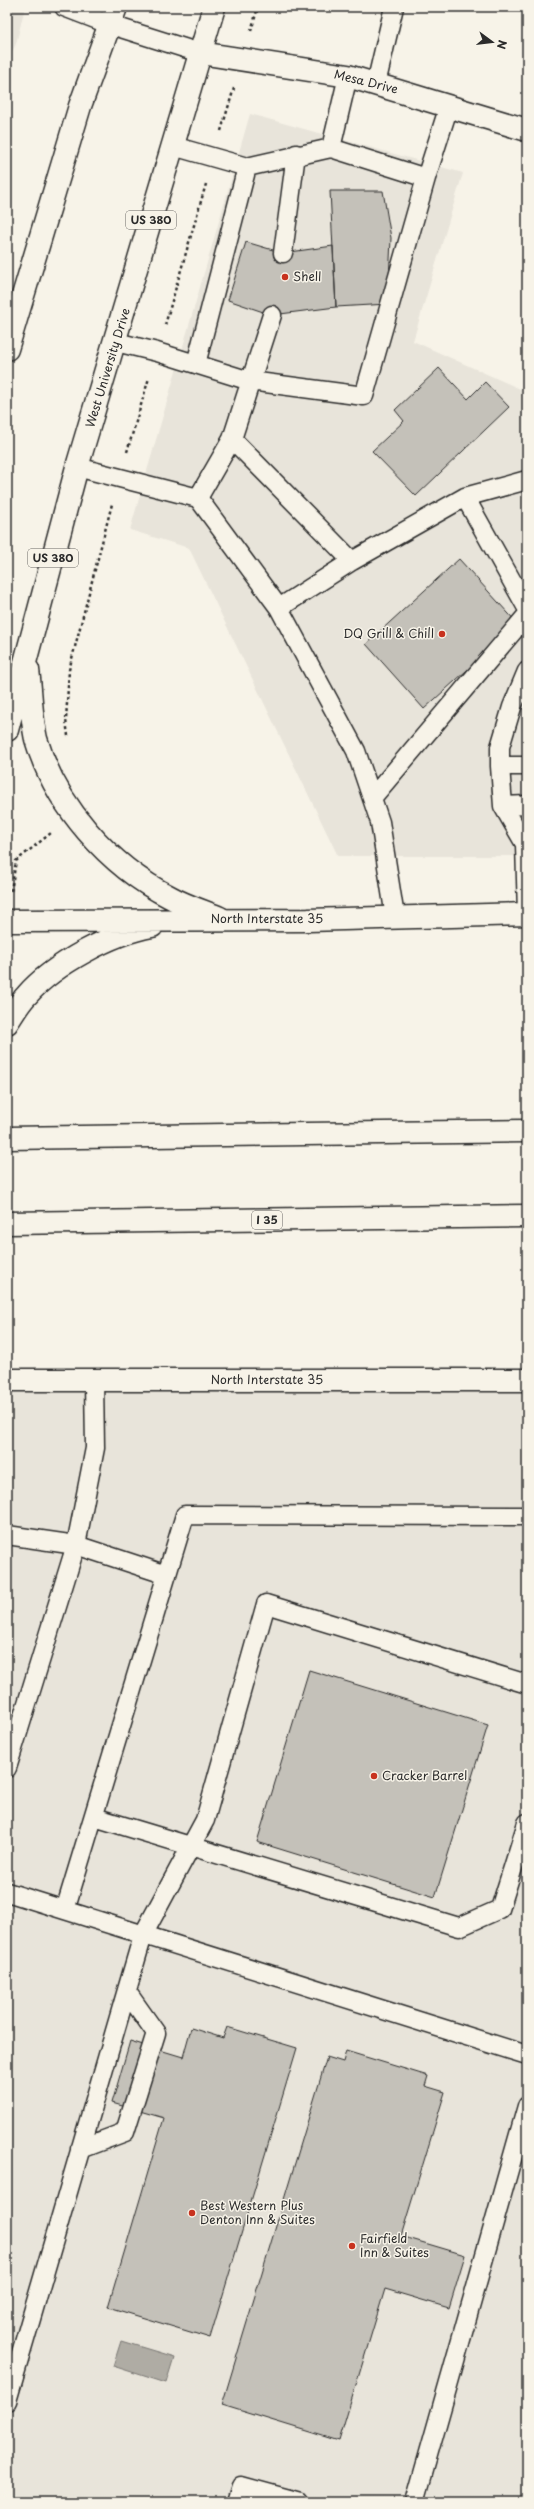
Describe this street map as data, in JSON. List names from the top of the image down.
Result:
{
  "streets": {
    "main road": [
      "Mesa Drive",
      "US 380",
      "West University Drive",
      "North Interstate 35",
      "I 35"
    ]
  },
  "crossings": [
    ["Mesa Drive", "West University Drive"]
  ],
  "places": [
    "Shell",
    "DQ Grill & Chill",
    "Cracker Barrel",
    "Best Western Plus Denton Inn & Suites",
    "Fairfield Inn & Suites"
  ],
  "north": "right"
}
